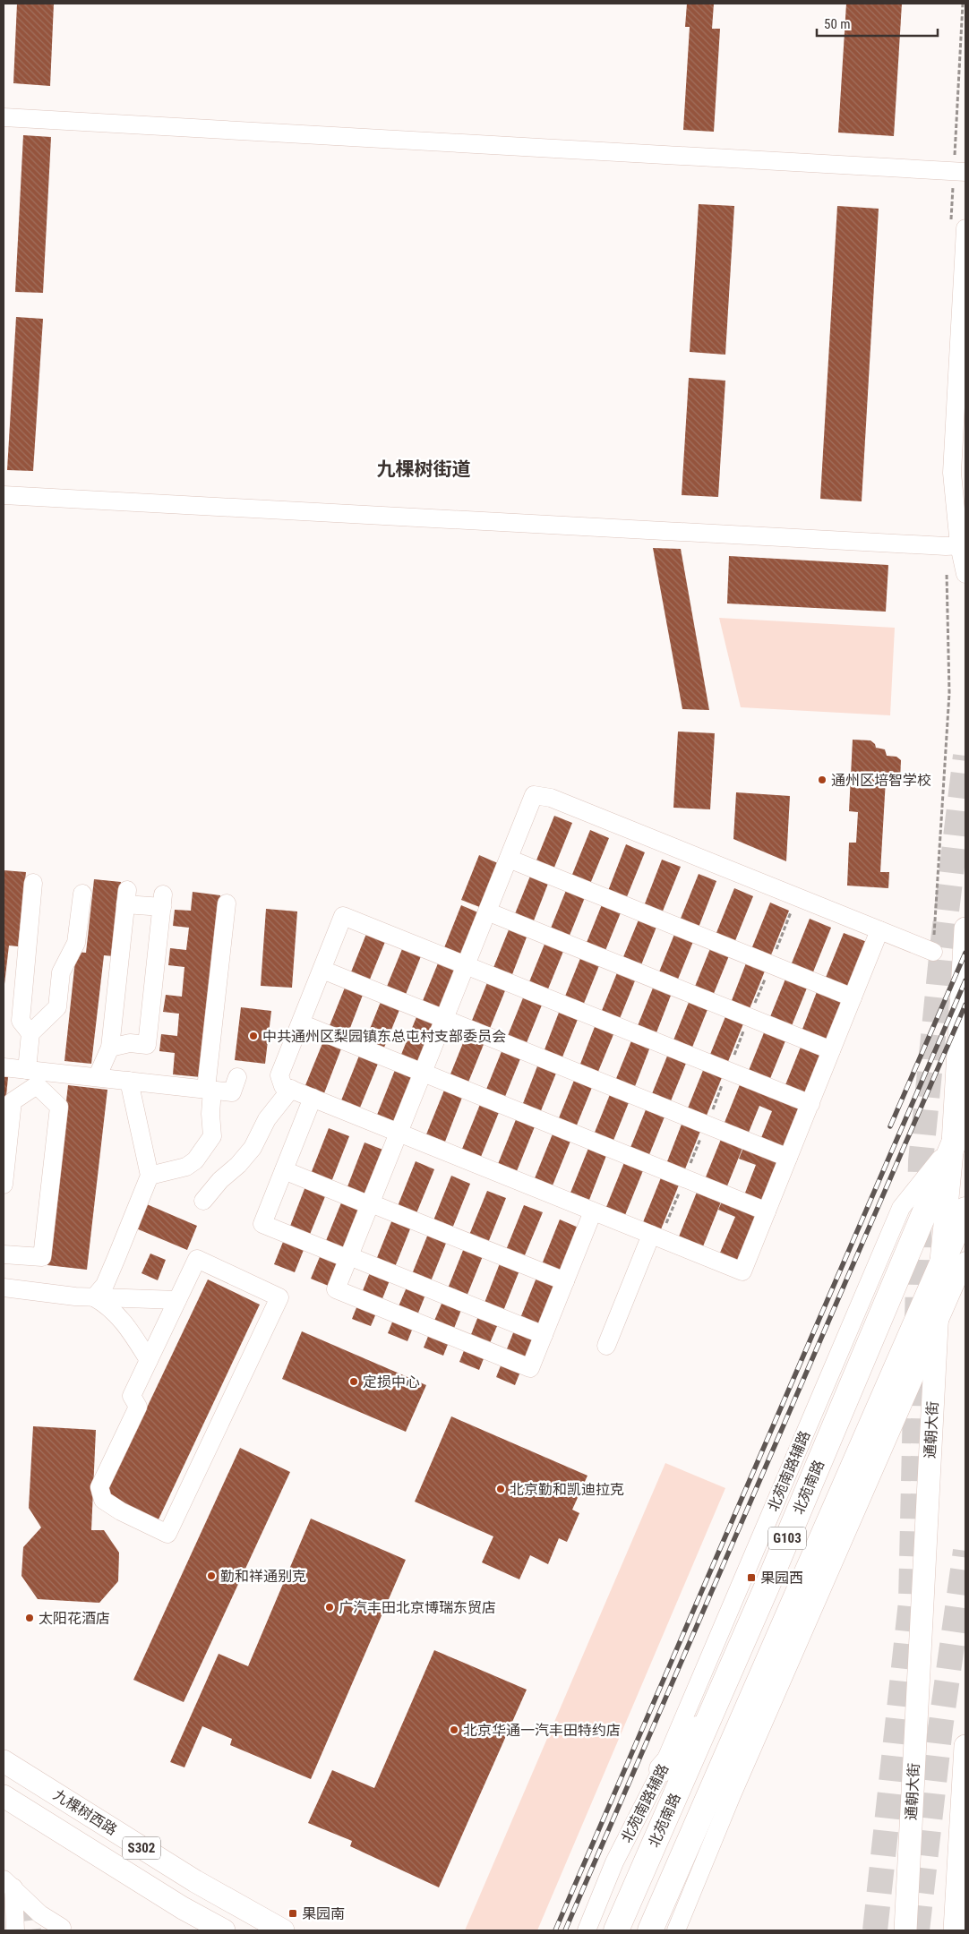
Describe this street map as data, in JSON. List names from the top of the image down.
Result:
{
  "streets": {
    "highway": ["北苑南路", "G103"],
    "main road": ["通朝大街", "九棵树西路", "S302"],
    "street": ["北苑南路辅路"]
  },
  "crossings": [
    ["通朝大街", "北苑南路辅路"],
    ["通朝大街", "北苑南路"],
    ["通朝大街", "G103"],
    ["北苑南路辅路", "北苑南路"]
  ],
  "districts": ["九棵树街道"],
  "places": {
    "other": [
      "通州区培智学校",
      "中共通州区梨园镇东总屯村支部委员会",
      "定损中心",
      "北京勤和凯迪拉克",
      "勤和祥通别克",
      "广汽丰田北京博瑞东贸店",
      "太阳花酒店",
      "北京华通一汽丰田特约店"
    ],
    "transit": ["果园西", "果园南"]
  },
  "scale_bar": "50 m"
}
